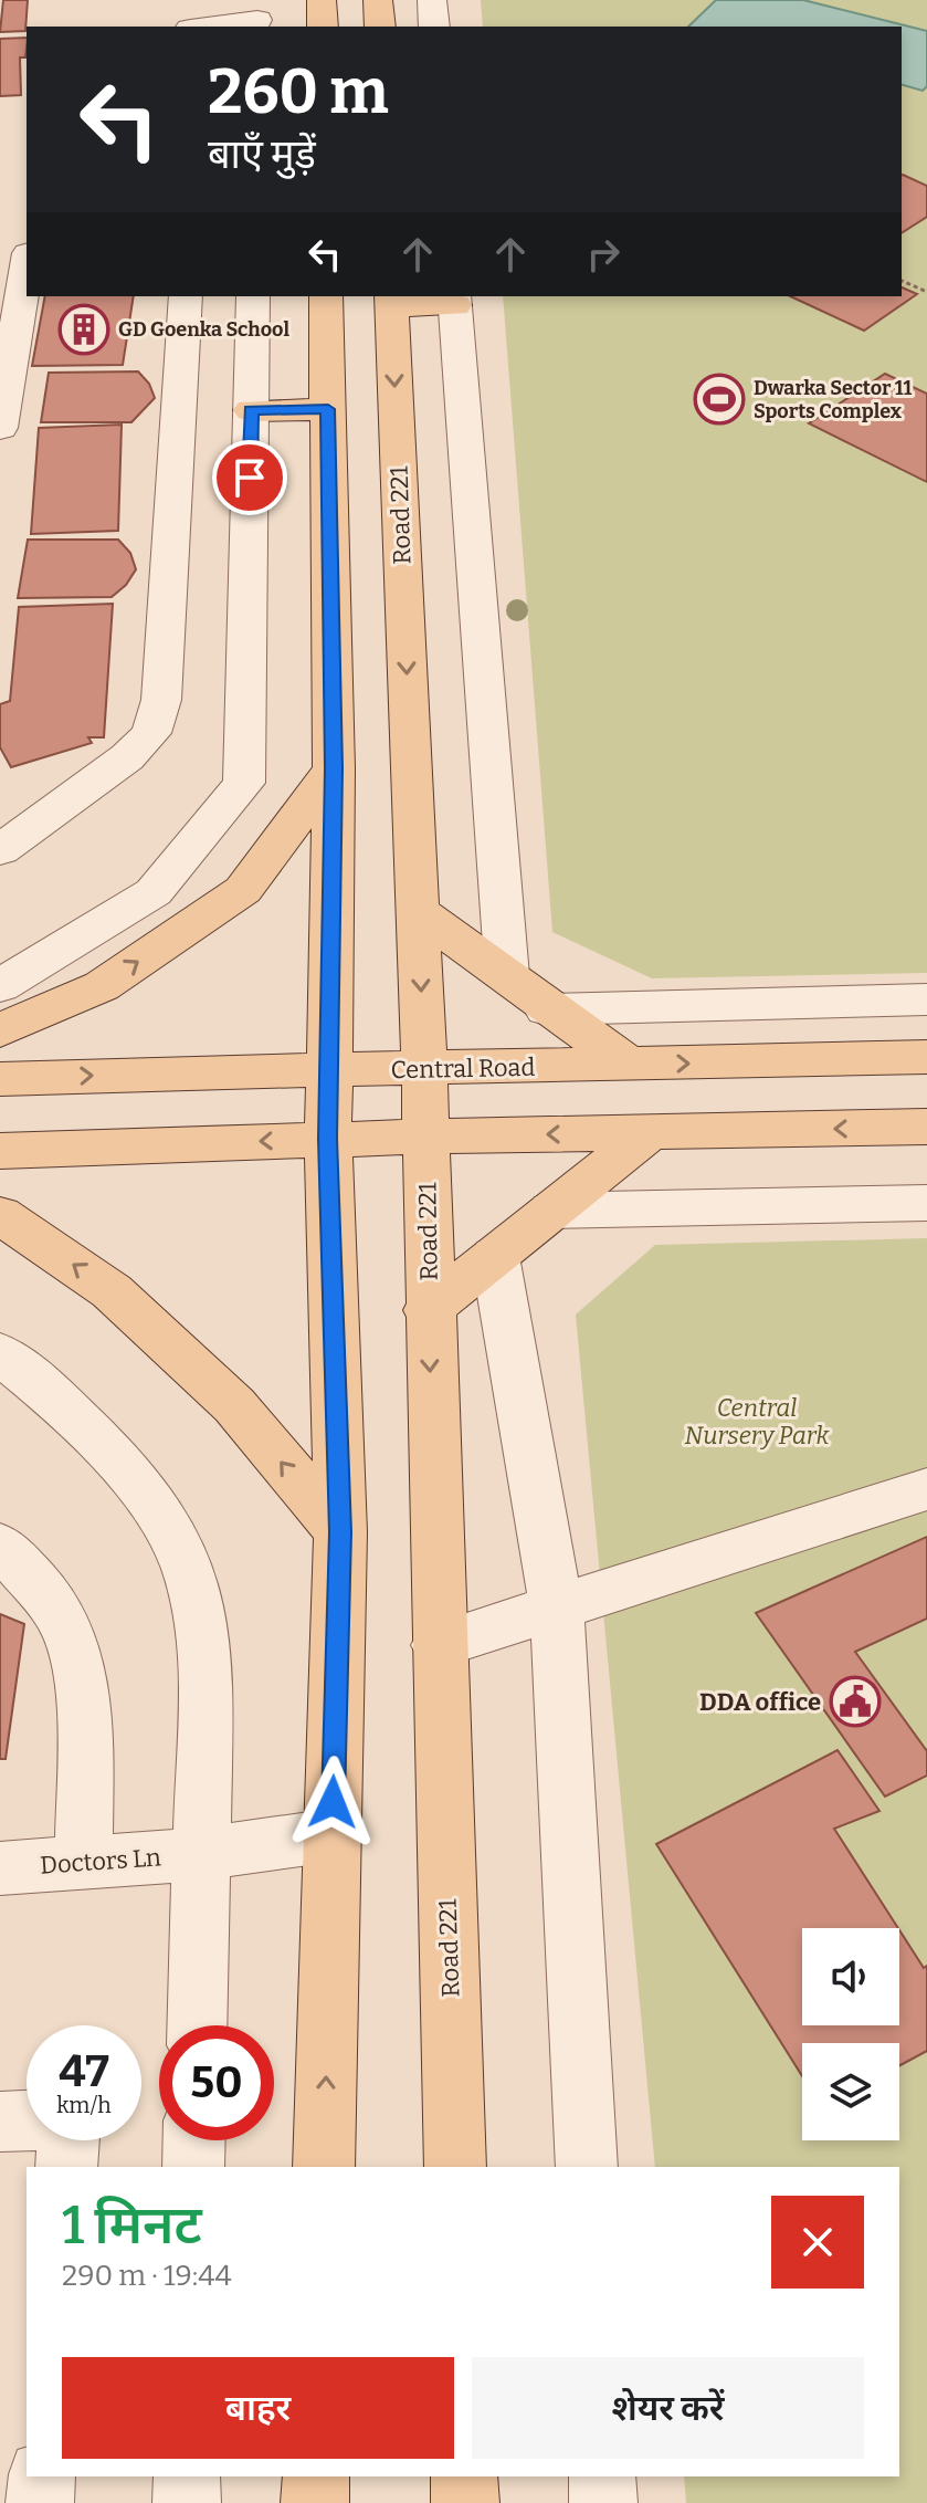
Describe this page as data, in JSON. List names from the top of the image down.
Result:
{
  "streets": {
    "main road": ["Road 221", "Central Road"],
    "street": ["Doctors Ln"]
  },
  "crossings": [
    ["Road 221", "Central Road"]
  ],
  "parks": ["Central Nursery Park"],
  "places": {
    "building": ["GD Goenka School"],
    "sports": ["Dwarka Sector 11 Sports Complex"],
    "public building": ["DDA office"]
  },
  "page": {
    "turn": ["260 m", "बाएँ मुड़ें"],
    "speed": "47 km/h",
    "limit": "50",
    "heading": ["1 मिनट", "290 m · 19:44"],
    "buttons": ["बाहर", "शेयर करें"]
  }
}
